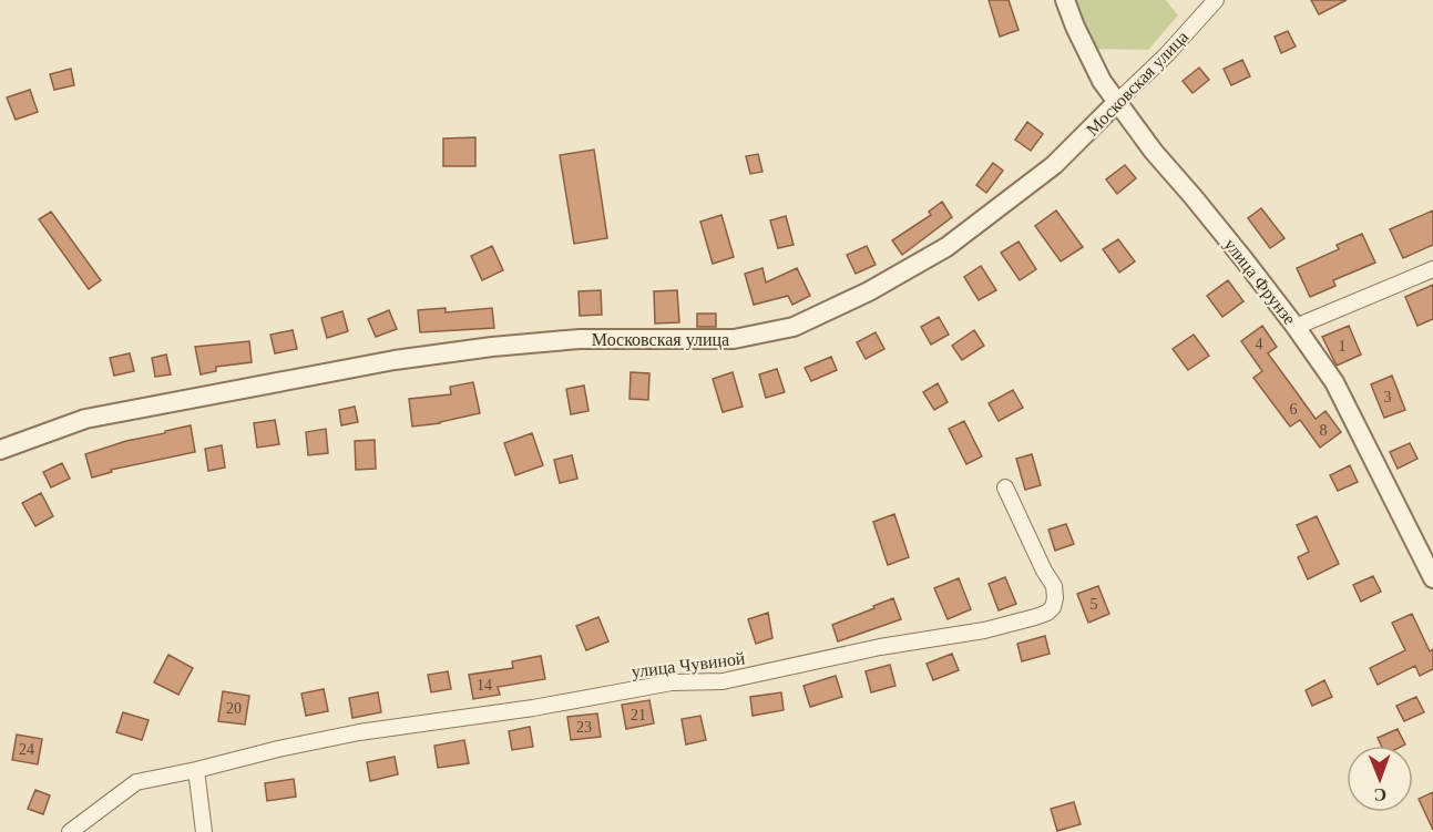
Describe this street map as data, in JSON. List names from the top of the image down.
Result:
{
  "streets": {
    "street": ["Московская улица", "улица Фрунзе", "улица Чувиной"]
  },
  "crossings": [
    ["Московская улица", "улица Фрунзе"]
  ],
  "house_numbers": [
    "4",
    "1",
    "3",
    "6",
    "8",
    "5",
    "14",
    "20",
    "21",
    "23",
    "24"
  ],
  "north": "bottom"
}
